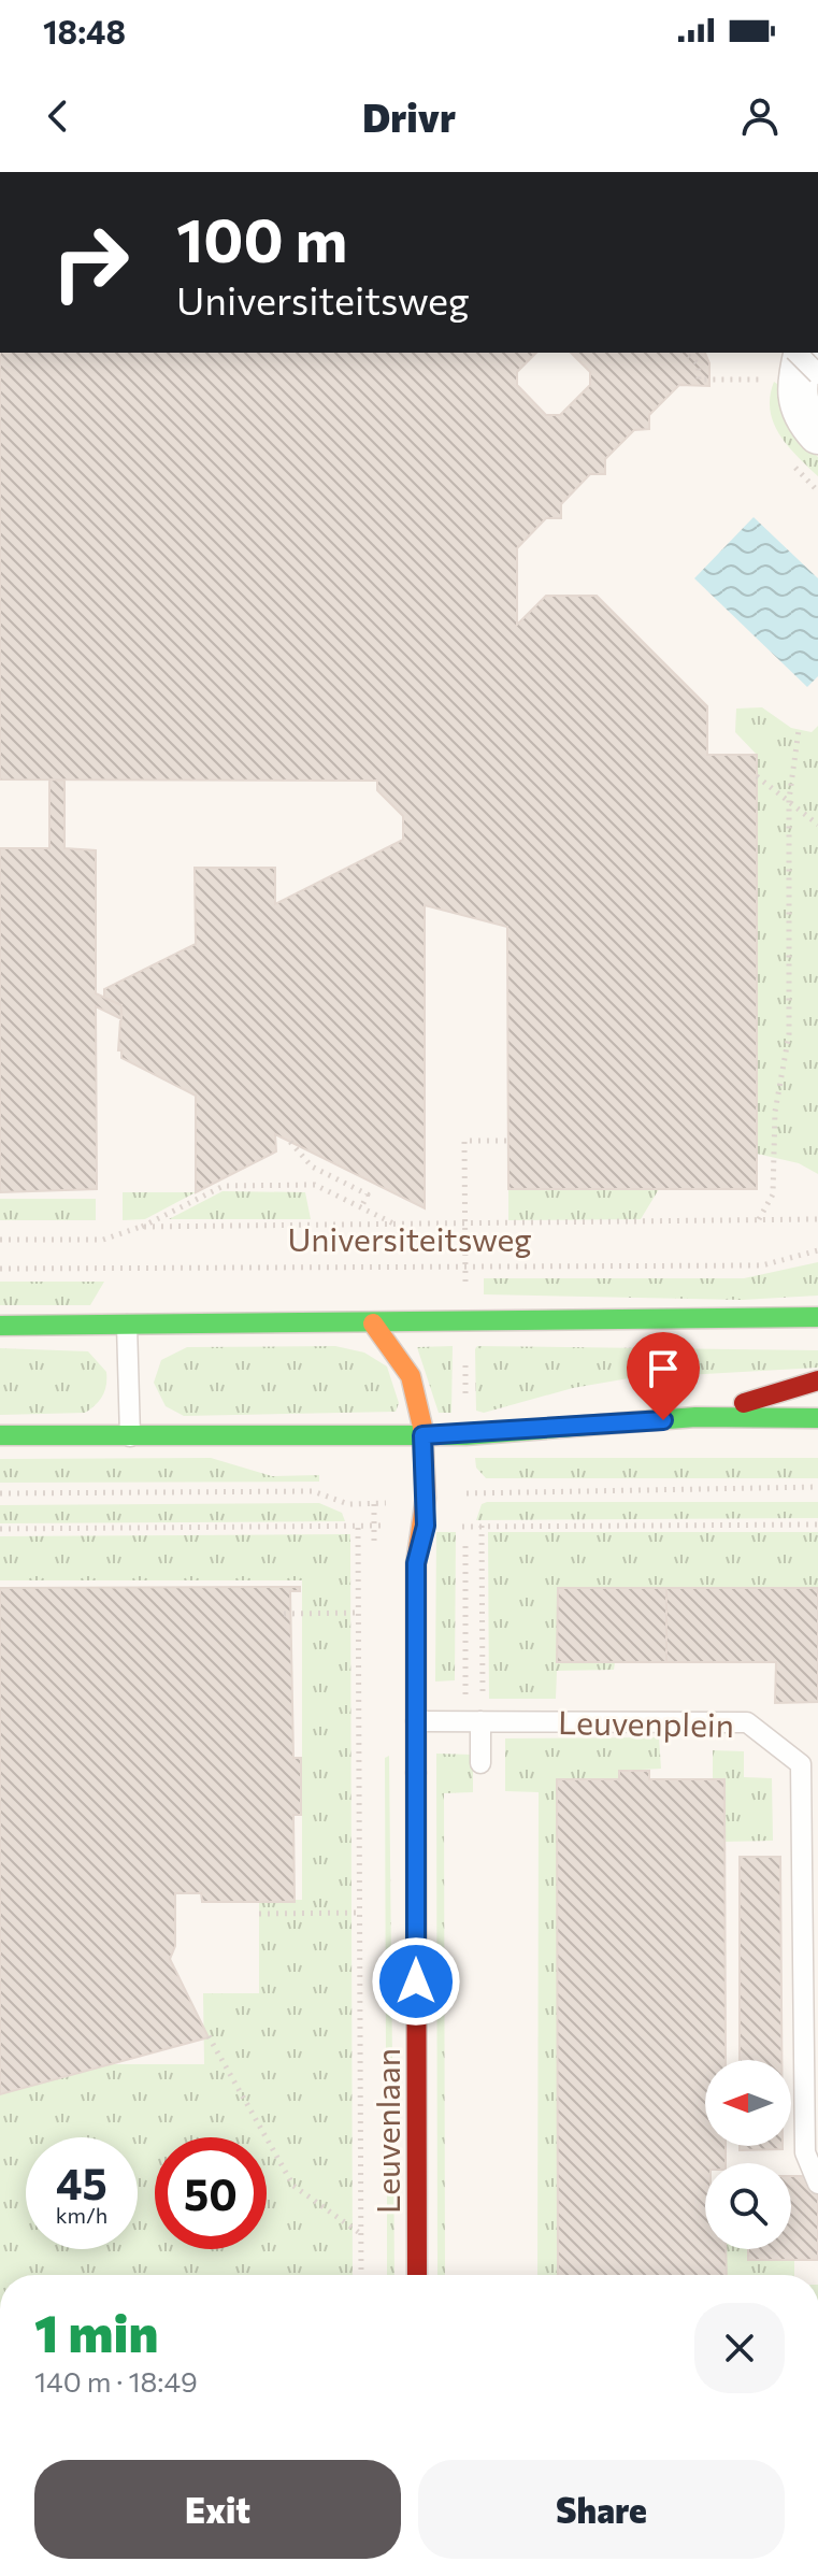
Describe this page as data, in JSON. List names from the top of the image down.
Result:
{
  "streets": {
    "main road": ["Leuvenlaan"],
    "lane": ["Leuvenplein"],
    "path": ["Universiteitsweg"]
  },
  "crossings": [
    ["Leuvenplein", "Leuvenlaan"]
  ],
  "north": "left",
  "page": {
    "status": "18:48",
    "header": "Drivr",
    "turn": ["100 m", "Universiteitsweg"],
    "speed": "45 km/h",
    "limit": "50",
    "heading": ["1 min", "140 m · 18:49"],
    "buttons": ["Exit", "Share"]
  }
}
